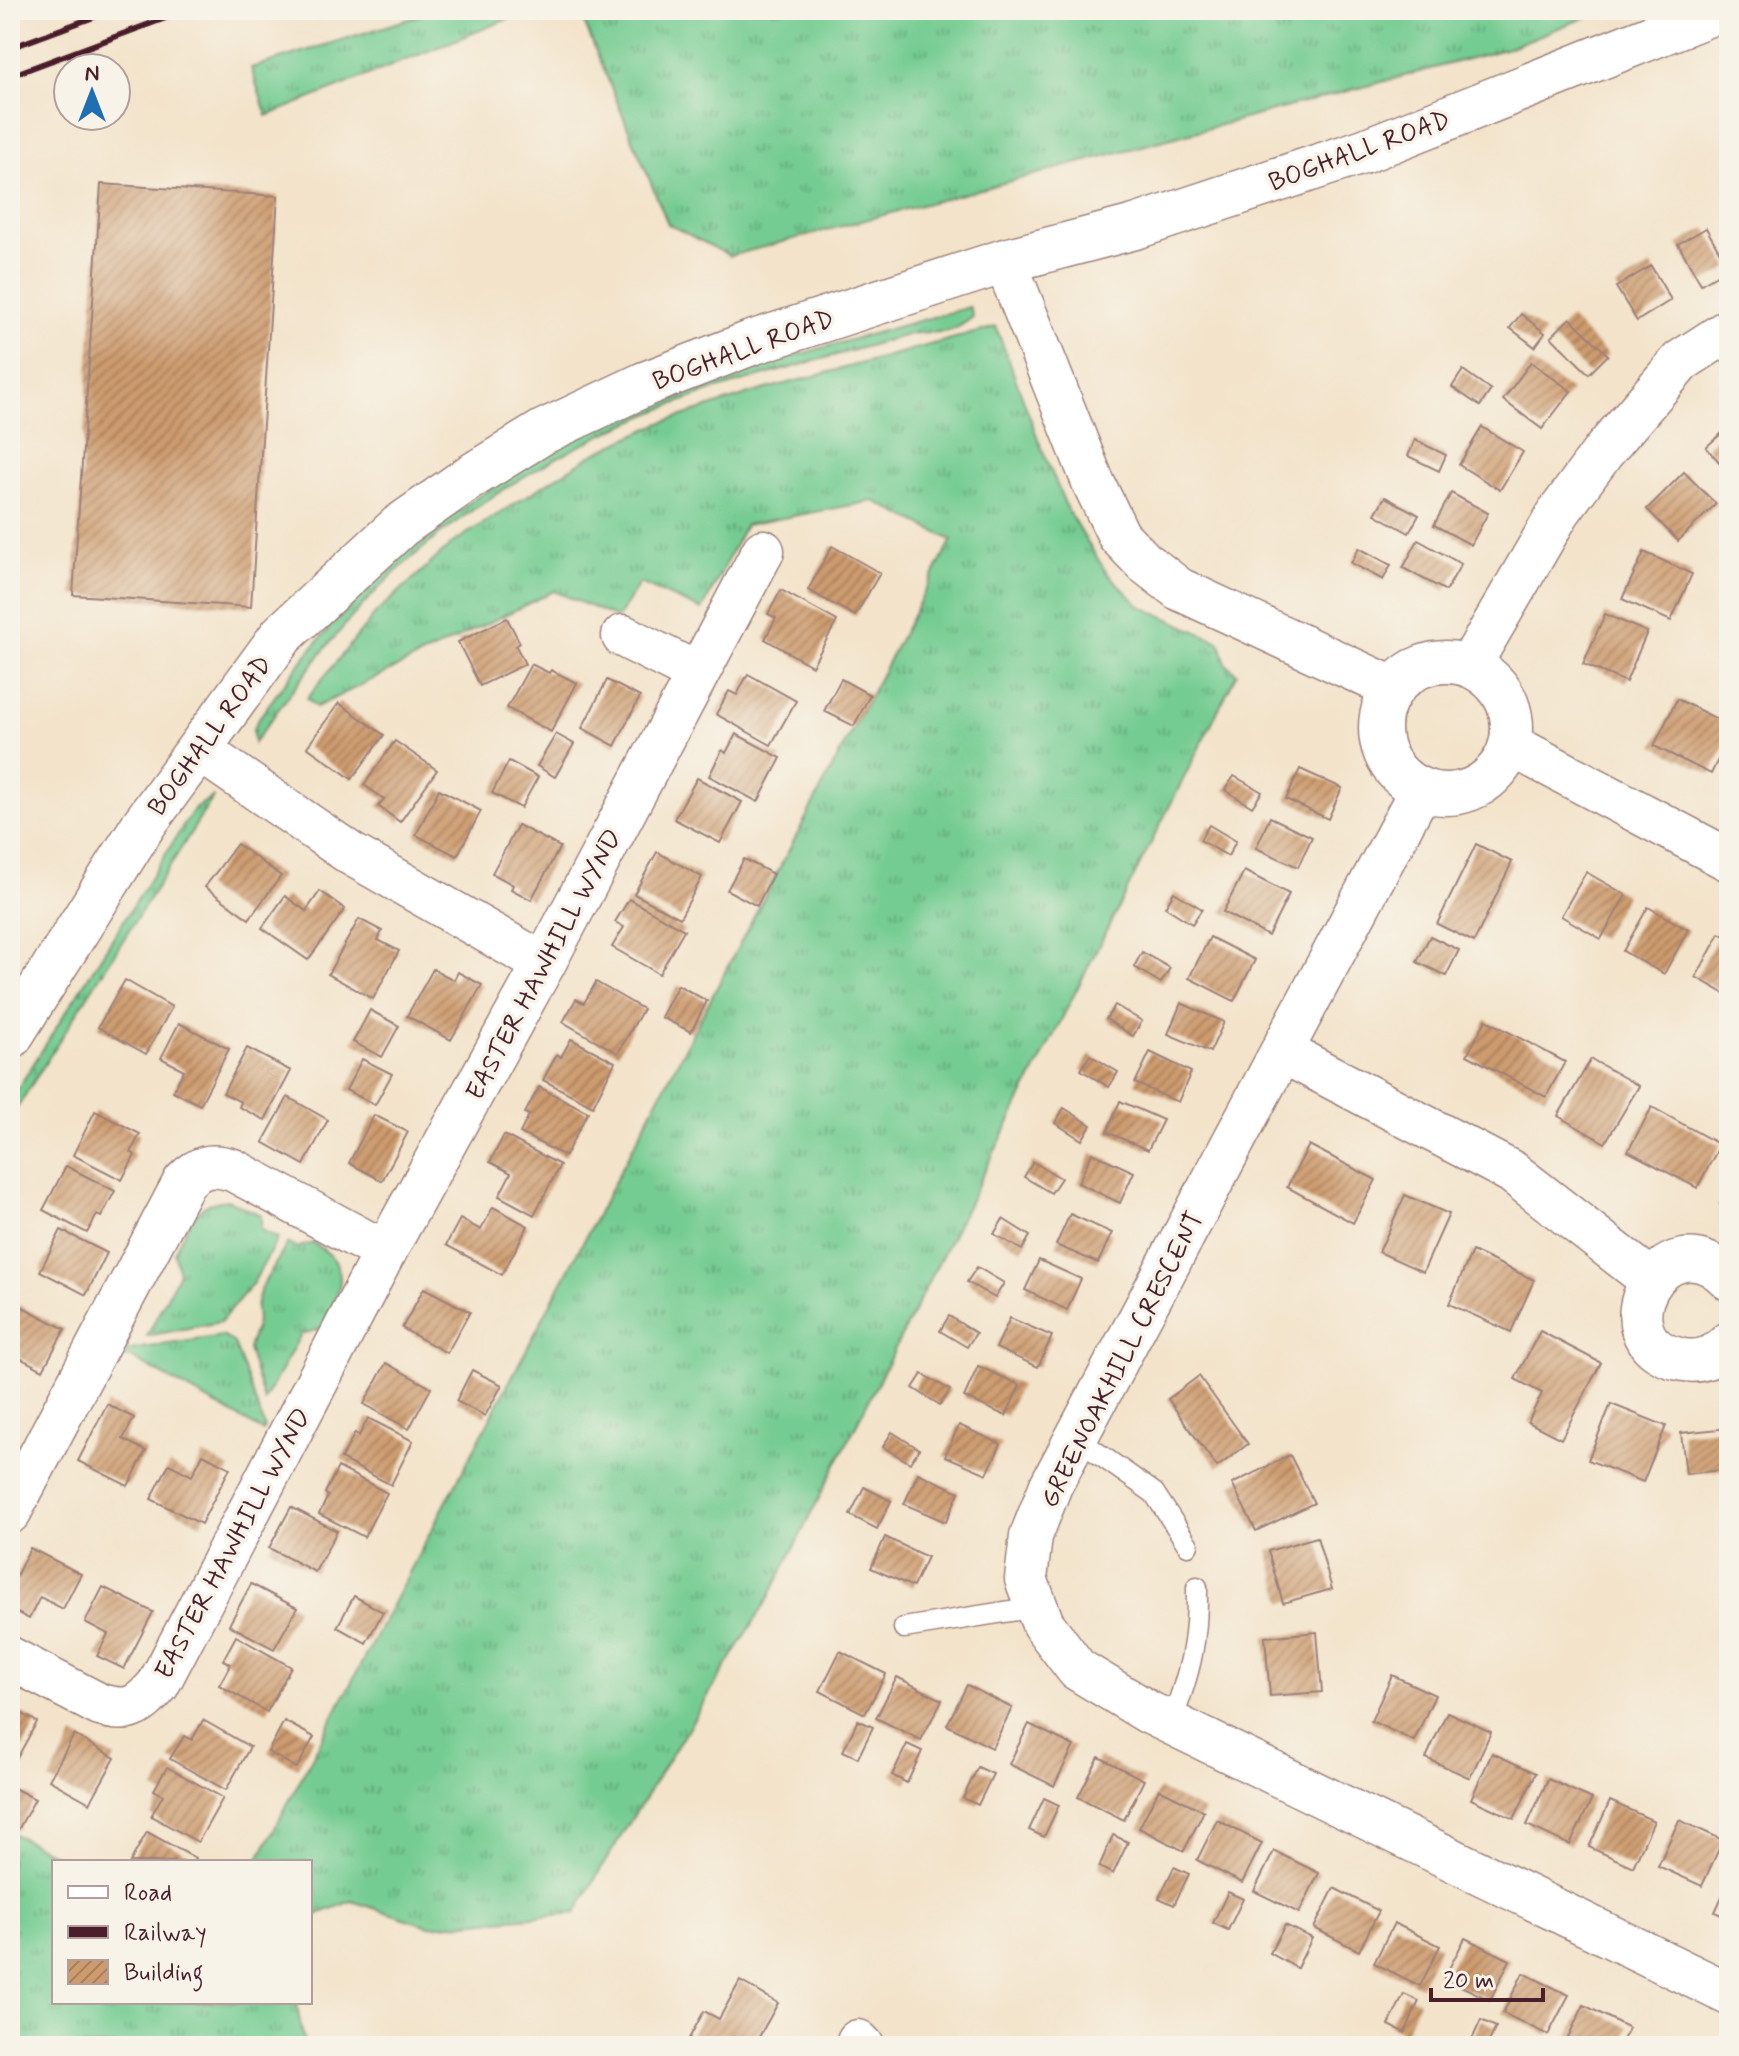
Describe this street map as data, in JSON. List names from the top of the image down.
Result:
{
  "streets": {
    "street": ["BOGHALL ROAD", "EASTER HAWHILL WYND", "GREENOAKHILL CRESCENT"]
  },
  "legend": ["Road", "Railway", "Building"],
  "scale_bar": "20 m",
  "north": "top"
}
